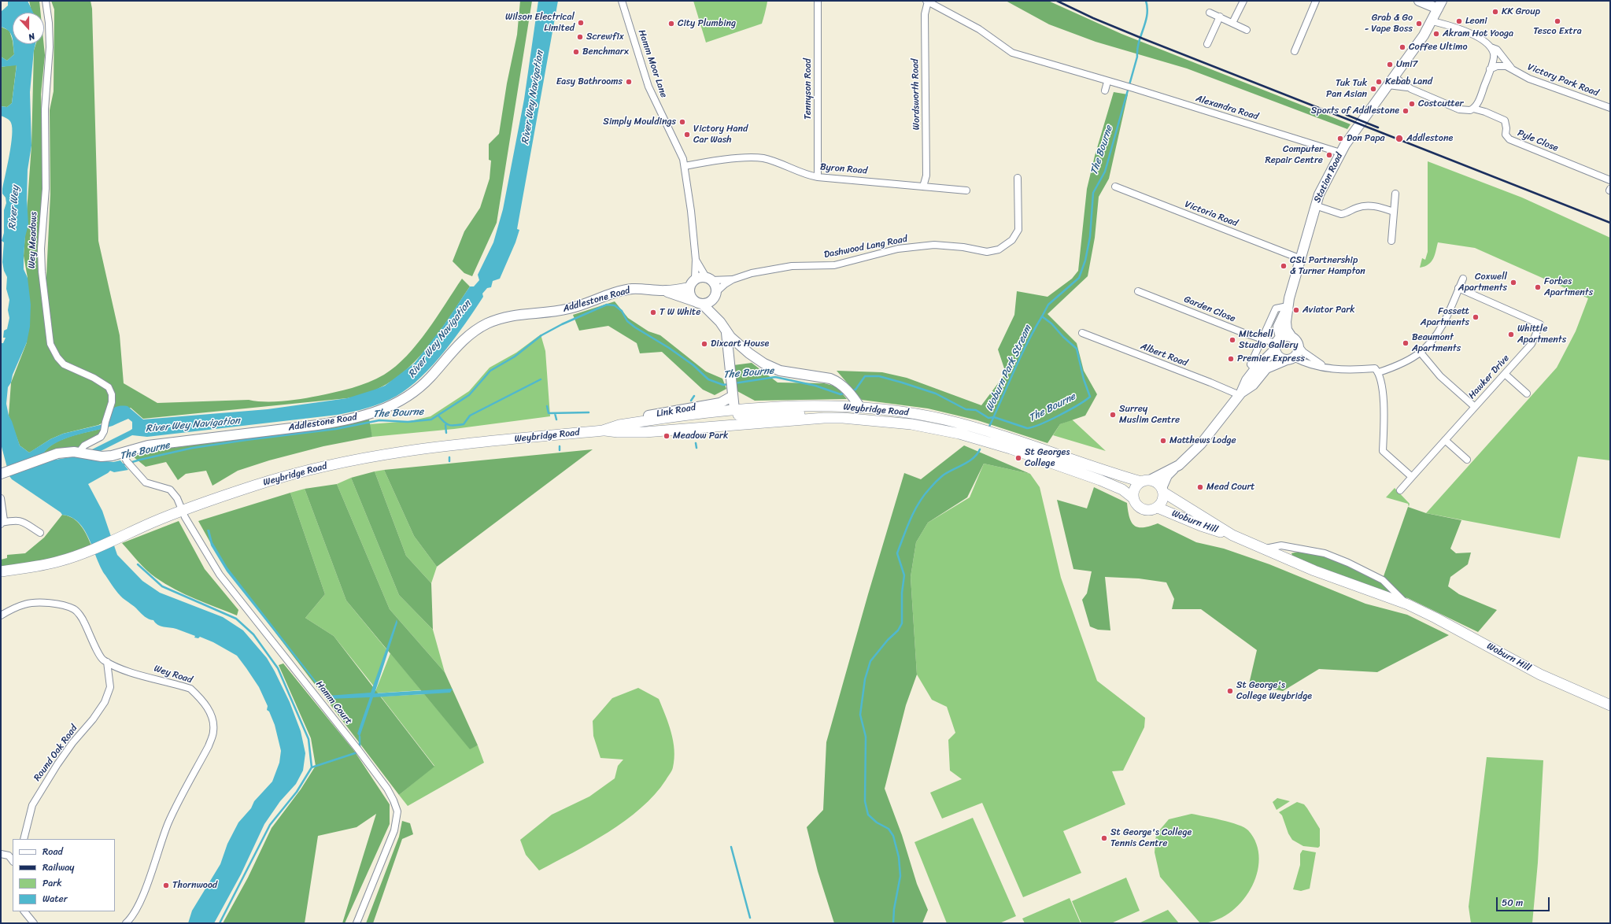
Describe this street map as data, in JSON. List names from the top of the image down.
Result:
{
  "streets": {
    "main road": ["Weybridge Road", "Woburn Hill"],
    "street": [
      "Hamm Moor Lane",
      "Victory Park Road",
      "Tennyson Road",
      "Wordsworth Road",
      "Alexandra Road",
      "Pyle Close",
      "Byron Road",
      "Station Road",
      "Victoria Road",
      "Wey Meadows",
      "Dashwood Lang Road",
      "Addlestone Road",
      "Garden Close",
      "Albert Road",
      "Hawker Drive",
      "Link Road",
      "Wey Road",
      "Hamm Court",
      "Round Oak Road"
    ]
  },
  "crossings": [
    ["Hamm Moor Lane", "Byron Road"],
    ["Hamm Moor Lane", "Dashwood Lang Road"],
    ["Hamm Moor Lane", "Addlestone Road"],
    ["Victory Park Road", "Pyle Close"],
    ["Victory Park Road", "Station Road"],
    ["Tennyson Road", "Byron Road"],
    ["Wordsworth Road", "Alexandra Road"],
    ["Wordsworth Road", "Byron Road"],
    ["Alexandra Road", "Station Road"],
    ["Pyle Close", "Station Road"],
    ["Station Road", "Victoria Road"],
    ["Station Road", "Garden Close"],
    ["Wey Meadows", "Addlestone Road"],
    ["Dashwood Lang Road", "Addlestone Road"],
    ["Addlestone Road", "Weybridge Road"],
    ["Addlestone Road", "Hamm Court"],
    ["Weybridge Road", "Link Road"],
    ["Weybridge Road", "Woburn Hill"],
    ["Weybridge Road", "Hamm Court"],
    ["Wey Road", "Round Oak Road"]
  ],
  "water": [
    "River Wey Navigation",
    "The Bourne",
    "River Wey",
    "Woburn Park Stream"
  ],
  "places": [
    "KK Group",
    "Leoni",
    "Tesco Extra",
    "Wilson Electrical Limited",
    "City Plumbing",
    "Grab & Go - Vape Boss",
    "Akram Hot Yooga",
    "Screwfix",
    "Coffee Ultimo",
    "Benchmarx",
    "Umi7",
    "Easy Bathrooms",
    "Kebab Land",
    "Tuk Tuk Pan Asian",
    "Costcutter",
    "Sports of Addlestone",
    "Simply Mouldings",
    "Victory Hand Car Wash",
    "Don Papa",
    "Addlestone",
    "Computer Repair Centre",
    "CSL Partnership & Turner Hampton",
    "Coxwell Apartments",
    "Forbes Apartments",
    "Aviator Park",
    "T W White",
    "Fossett Apartments",
    "Whittle Apartments",
    "Mitchell Studio Gallery",
    "Beaumont Apartments",
    "Dixcart House",
    "Premier Express",
    "Surrey Muslim Centre",
    "Meadow Park",
    "Matthews Lodge",
    "St Georges College",
    "Mead Court",
    "St George's College Weybridge",
    "St George's College Tennis Centre",
    "Thornwood"
  ],
  "legend": [
    "Road",
    "Railway",
    "Park",
    "Water"
  ],
  "scale_bar": "50 m",
  "north": "bottom"
}
